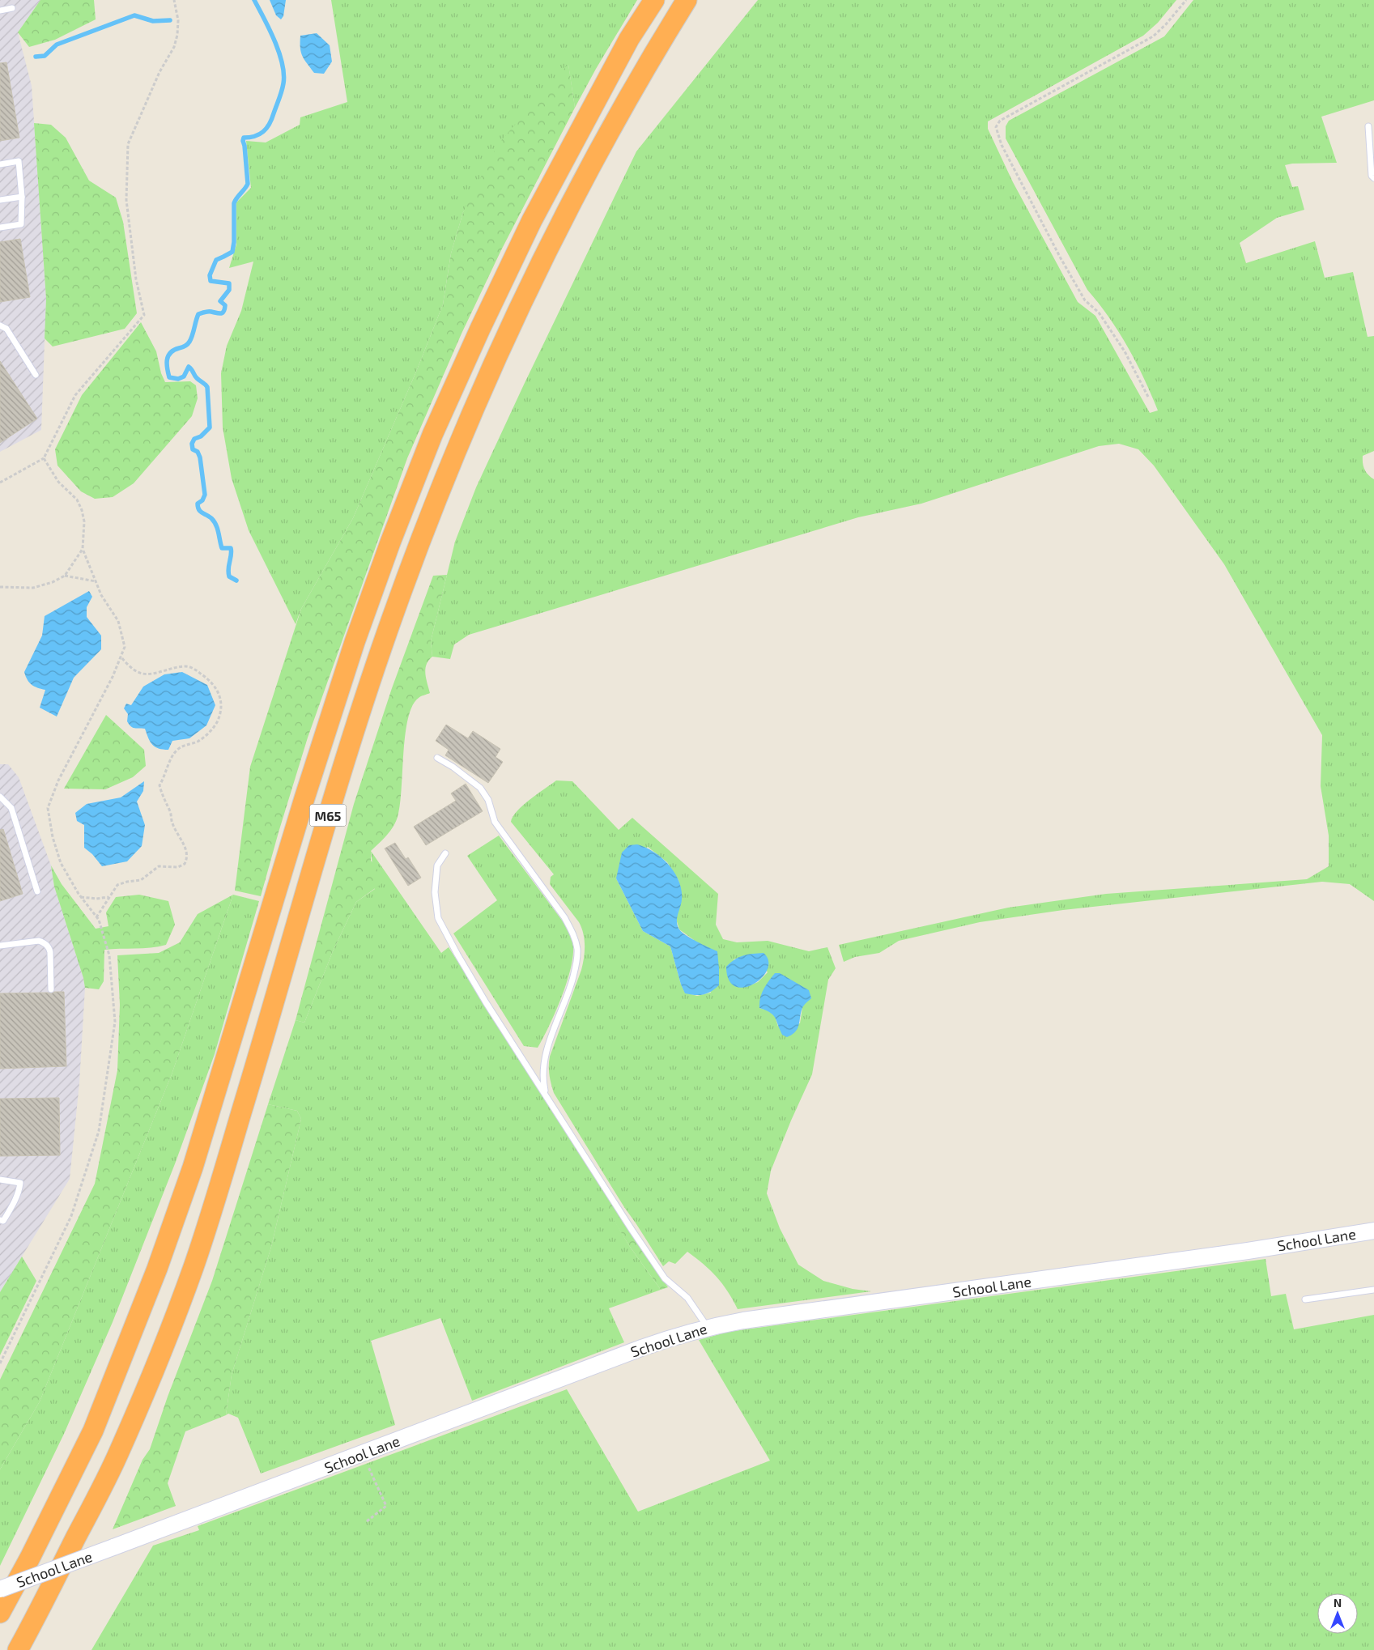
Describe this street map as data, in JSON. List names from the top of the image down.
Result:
{
  "streets": {
    "highway": ["M65"],
    "main road": ["School Lane"]
  },
  "north": "top"
}
